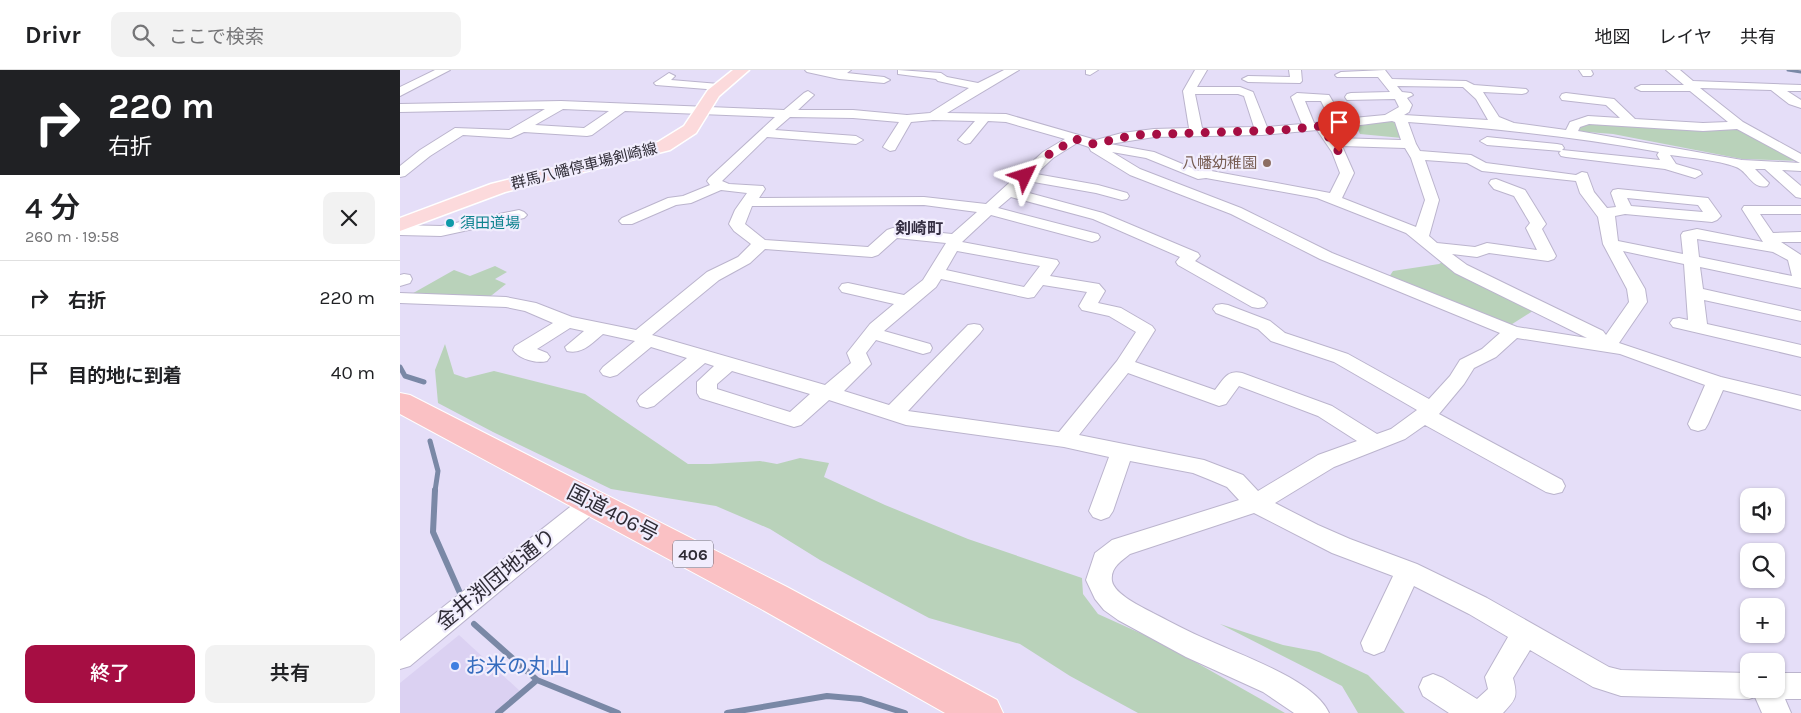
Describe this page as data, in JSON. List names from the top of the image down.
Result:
{
  "streets": {
    "highway": ["国道406号", "406"],
    "main road": ["群馬八幡停車場剣崎線"],
    "street": ["金井渕団地通り"]
  },
  "crossings": [
    ["国道406号", "金井渕団地通り"]
  ],
  "districts": ["剣崎町"],
  "places": ["八幡幼稚園", "須田道場", "お米の丸山"],
  "page": {
    "header": "Drivr",
    "search": "ここで検索",
    "nav": ["地図", "レイヤ", "共有"],
    "turn": ["220 m", "右折"],
    "heading": ["4 分", "260 m · 19:58"],
    "list": [
      {
        "name": "右折",
        "value": "220 m"
      },
      {
        "name": "目的地に到着",
        "value": "40 m"
      }
    ],
    "map_buttons": ["+", "−"],
    "buttons": ["終了", "共有"]
  }
}
